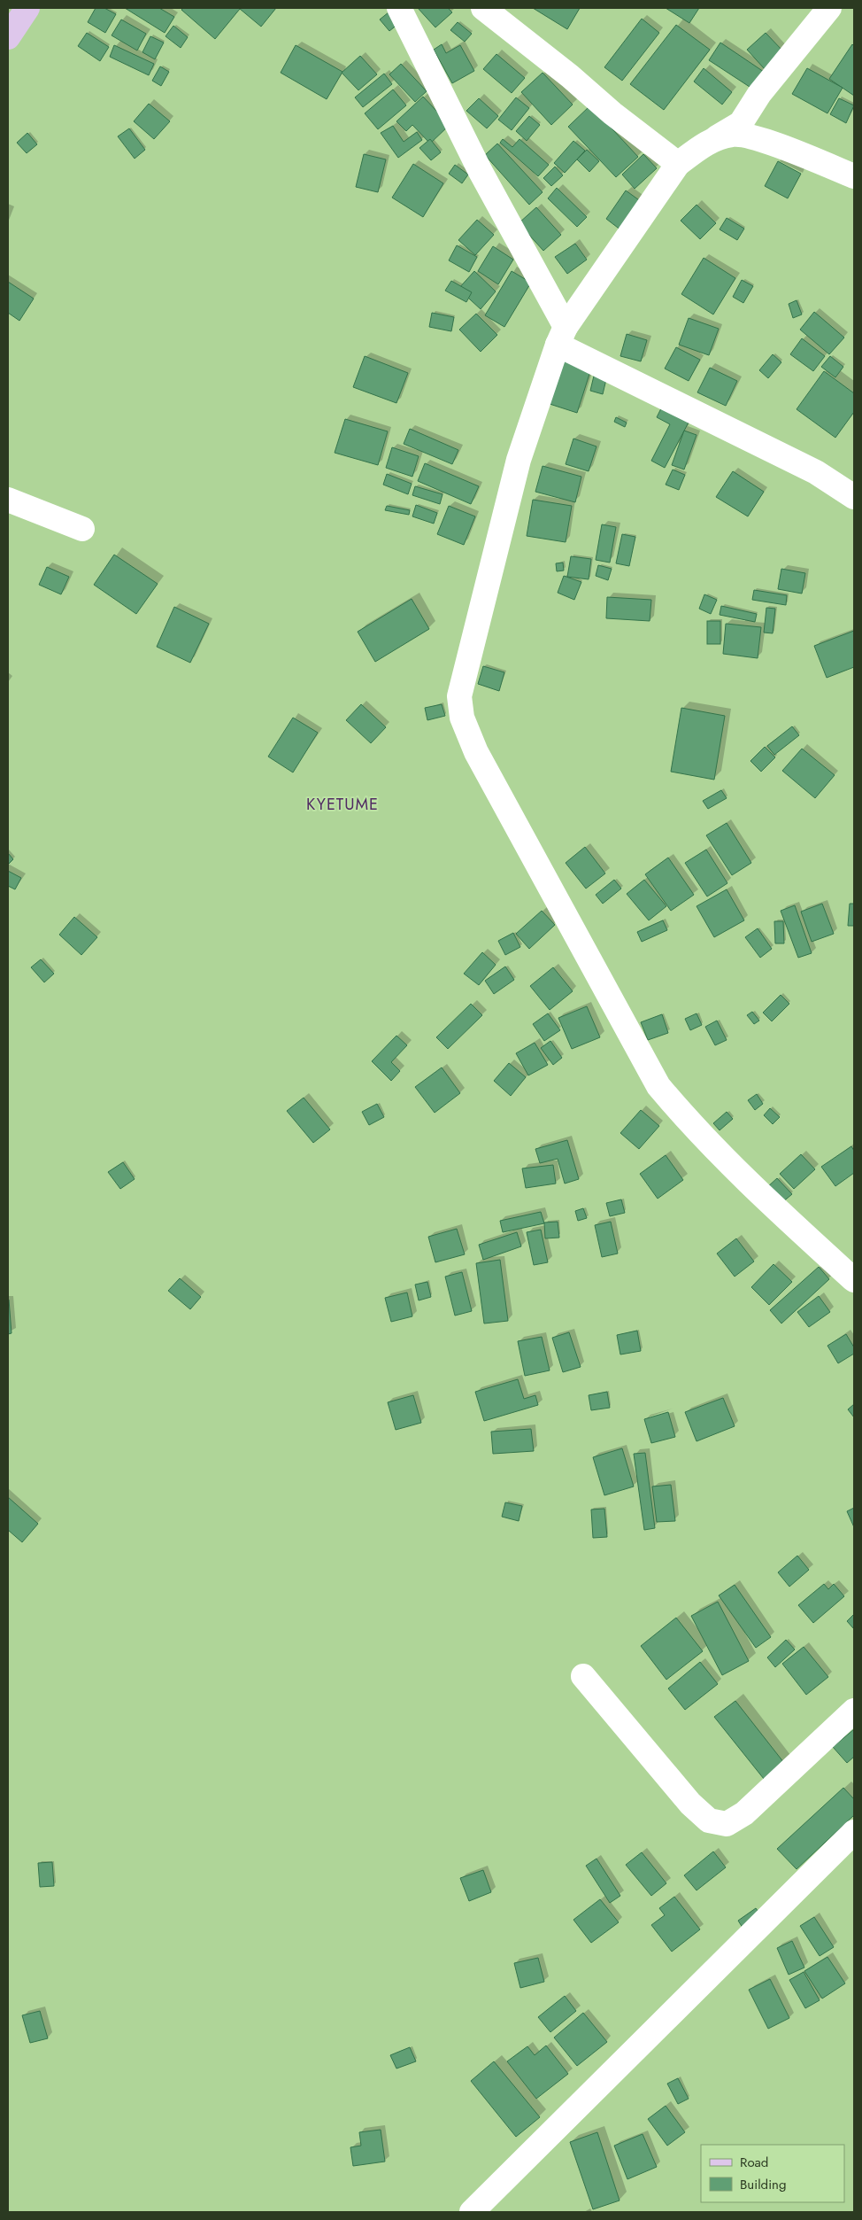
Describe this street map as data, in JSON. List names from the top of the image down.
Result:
{
  "districts": ["KYETUME"],
  "legend": ["Road", "Building"]
}
